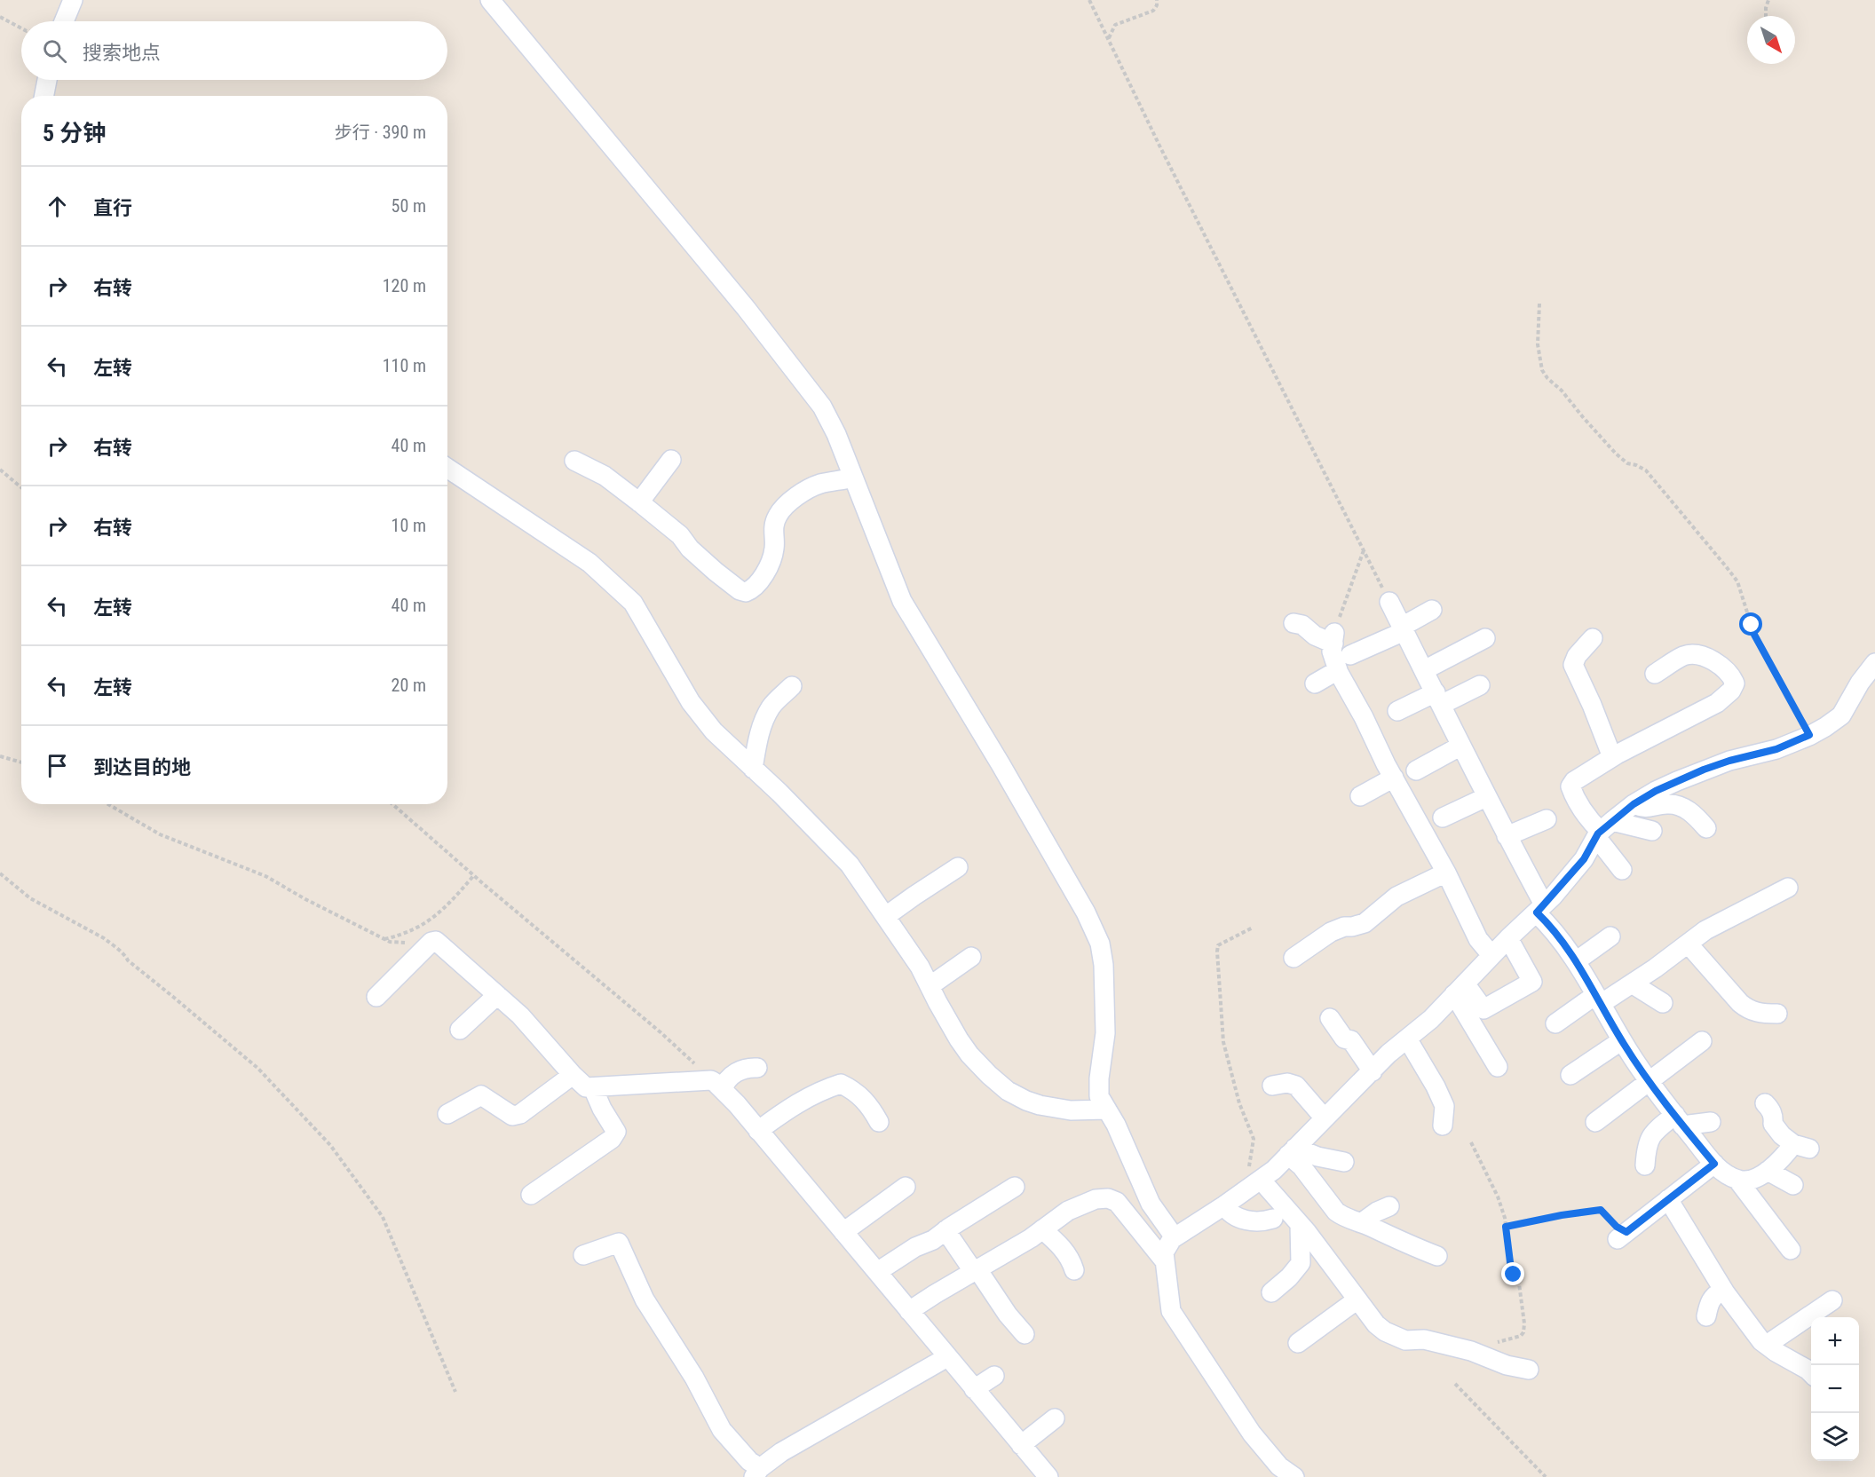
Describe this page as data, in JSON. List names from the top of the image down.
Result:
{
  "north": "bottom right",
  "page": {
    "search": "搜索地点",
    "heading": ["5 分钟", "步行 · 390 m"],
    "list": [
      ["直行", "50 m"],
      ["右转", "120 m"],
      ["左转", "110 m"],
      ["右转", "40 m"],
      ["右转", "10 m"],
      ["左转", "40 m"],
      ["左转", "20 m"],
      "到达目的地"
    ],
    "map_buttons": ["+", "−"]
  }
}
